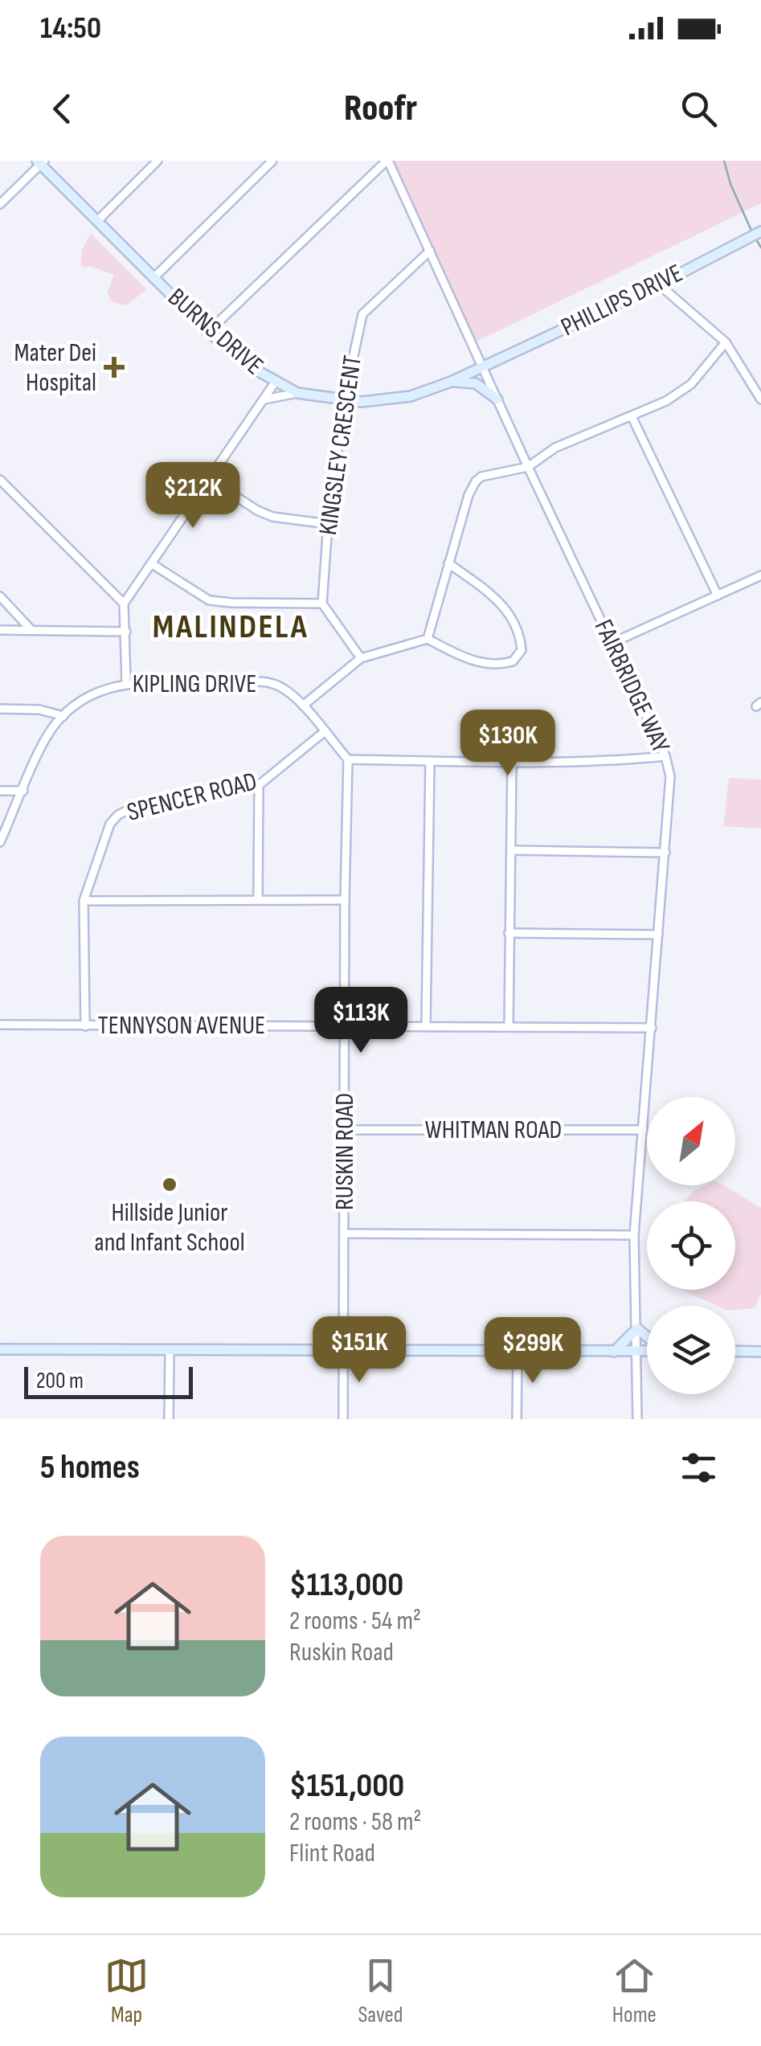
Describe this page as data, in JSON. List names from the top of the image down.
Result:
{
  "streets": {
    "main road": ["PHILLIPS DRIVE", "BURNS DRIVE"],
    "street": [
      "KINGSLEY CRESCENT",
      "KIPLING DRIVE",
      "FAIRBRIDGE WAY",
      "SPENCER ROAD",
      "TENNYSON AVENUE",
      "WHITMAN ROAD",
      "RUSKIN ROAD"
    ]
  },
  "crossings": [
    ["PHILLIPS DRIVE", "BURNS DRIVE"],
    ["PHILLIPS DRIVE", "FAIRBRIDGE WAY"],
    ["BURNS DRIVE", "KINGSLEY CRESCENT"],
    ["BURNS DRIVE", "FAIRBRIDGE WAY"],
    ["KINGSLEY CRESCENT", "FAIRBRIDGE WAY"],
    ["KIPLING DRIVE", "SPENCER ROAD"],
    ["KIPLING DRIVE", "RUSKIN ROAD"],
    ["FAIRBRIDGE WAY", "TENNYSON AVENUE"],
    ["FAIRBRIDGE WAY", "WHITMAN ROAD"],
    ["SPENCER ROAD", "TENNYSON AVENUE"],
    ["TENNYSON AVENUE", "RUSKIN ROAD"],
    ["WHITMAN ROAD", "RUSKIN ROAD"]
  ],
  "districts": ["MALINDELA"],
  "places": {
    "health": ["Mater Dei Hospital"],
    "other": ["Hillside Junior and Infant School"]
  },
  "scale_bar": "200 m",
  "north": "top right",
  "page": {
    "status": "14:50",
    "header": "Roofr",
    "price": [
      "$212K",
      "$130K",
      "$113K",
      "$151K",
      "$299K"
    ],
    "scale": "200 m",
    "heading": "5 homes",
    "list": [
      {
        "name": "$113,000",
        "note": "2 rooms · 54 m² · Ruskin Road"
      },
      {
        "name": "$151,000",
        "note": "2 rooms · 58 m² · Flint Road"
      }
    ],
    "tabs": ["Map", "Saved", "Home"]
  }
}
